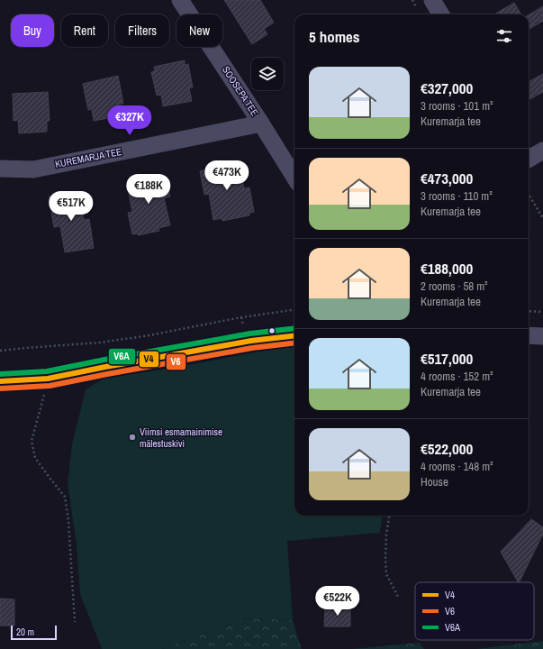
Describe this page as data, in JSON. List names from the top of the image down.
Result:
{
  "streets": {
    "street": ["SOOSEPA TEE", "KUREMARJA TEE"]
  },
  "crossings": [
    ["SOOSEPA TEE", "KUREMARJA TEE"]
  ],
  "places": ["Viimsi esmamainimise mälestuskivi"],
  "lines": ["transit line V6A", "transit line V4", "transit line V6"],
  "legend": ["V4", "V6", "V6A"],
  "scale_bar": "20 m",
  "page": {
    "chip": [
      "Buy",
      "Rent",
      "Filters",
      "New"
    ],
    "heading": "5 homes",
    "list": [
      {
        "name": "€327,000",
        "note": "3 rooms · 101 m² · Kuremarja tee"
      },
      {
        "name": "€473,000",
        "note": "3 rooms · 110 m² · Kuremarja tee"
      },
      {
        "name": "€188,000",
        "note": "2 rooms · 58 m² · Kuremarja tee"
      },
      {
        "name": "€517,000",
        "note": "4 rooms · 152 m² · Kuremarja tee"
      },
      {
        "name": "€522,000",
        "note": "4 rooms · 148 m² · House"
      }
    ],
    "price": [
      "€327K",
      "€473K",
      "€188K",
      "€517K",
      "€522K"
    ],
    "scale": "20 m"
  }
}
